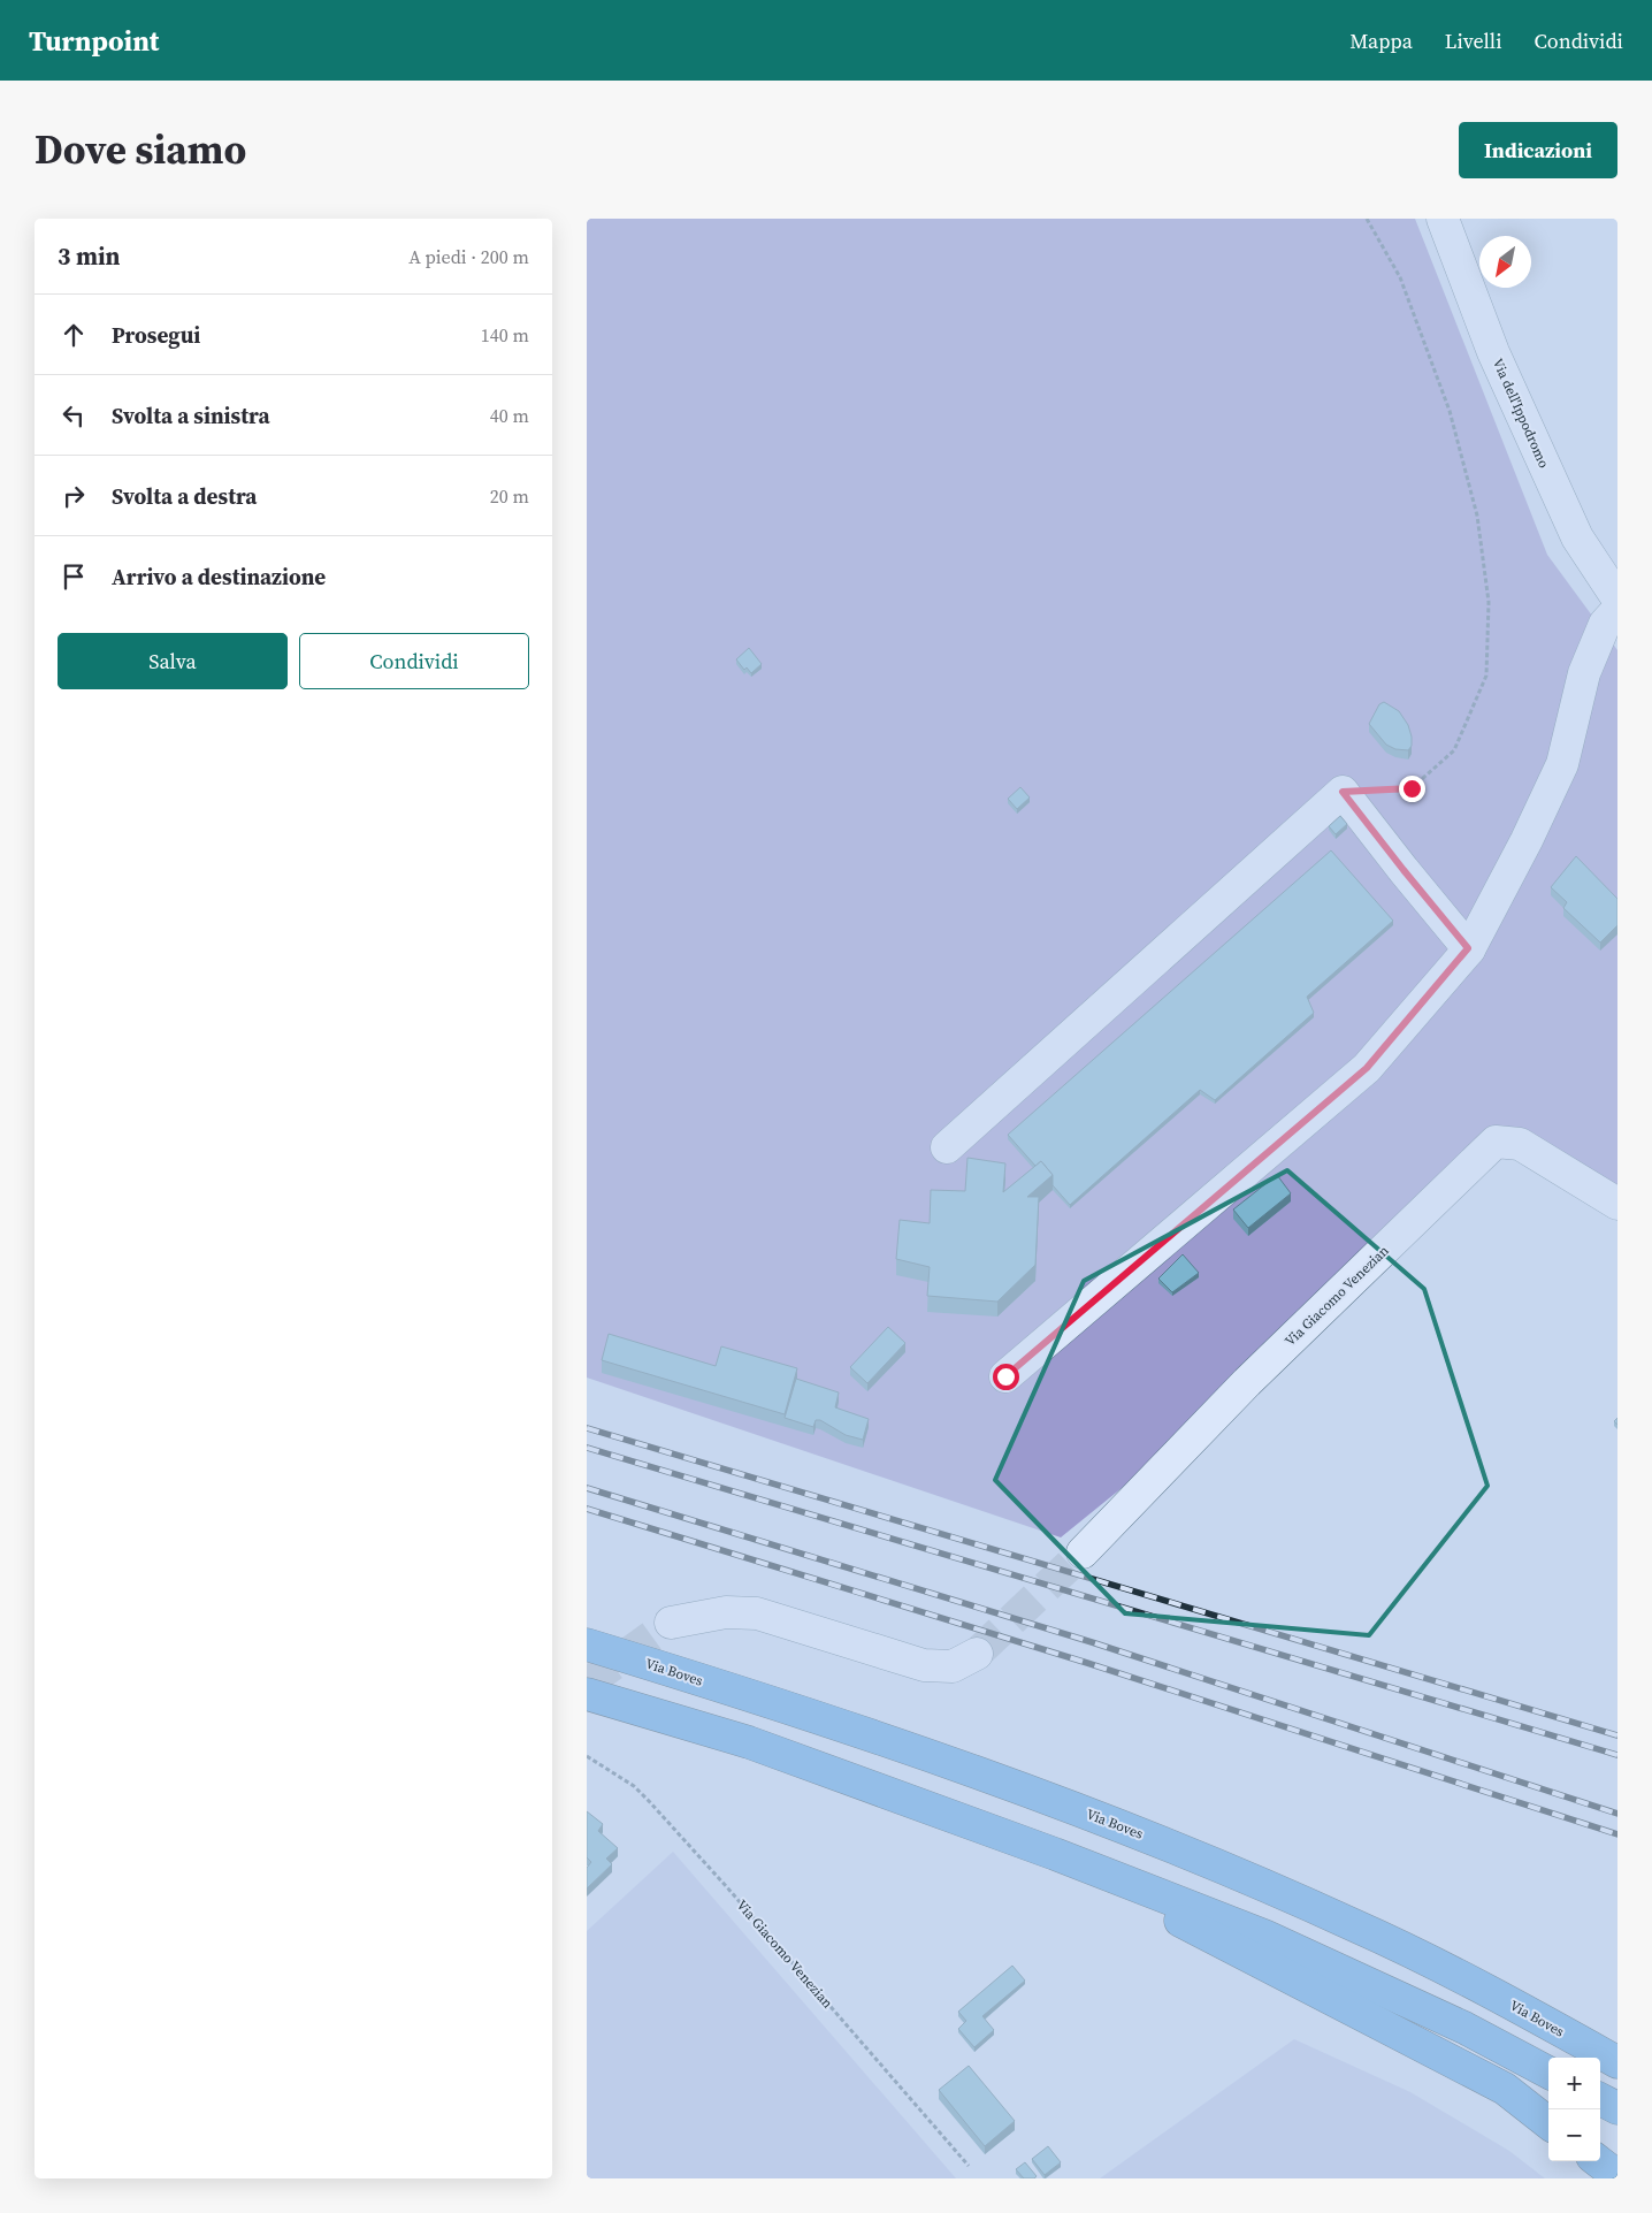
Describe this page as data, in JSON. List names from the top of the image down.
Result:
{
  "streets": {
    "highway": ["Via Boves"],
    "street": ["Via dell'Ippodromo", "Via Giacomo Venezian"]
  },
  "north": "bottom left",
  "page": {
    "header": "Turnpoint",
    "nav": ["Mappa", "Livelli", "Condividi"],
    "title": "Dove siamo",
    "buttons": [
      "Indicazioni",
      ["Salva", "Condividi"]
    ],
    "heading": ["3 min", "A piedi · 200 m"],
    "list": [
      ["Prosegui", "140 m"],
      ["Svolta a sinistra", "40 m"],
      ["Svolta a destra", "20 m"],
      "Arrivo a destinazione"
    ],
    "map_buttons": ["+", "−"]
  }
}
